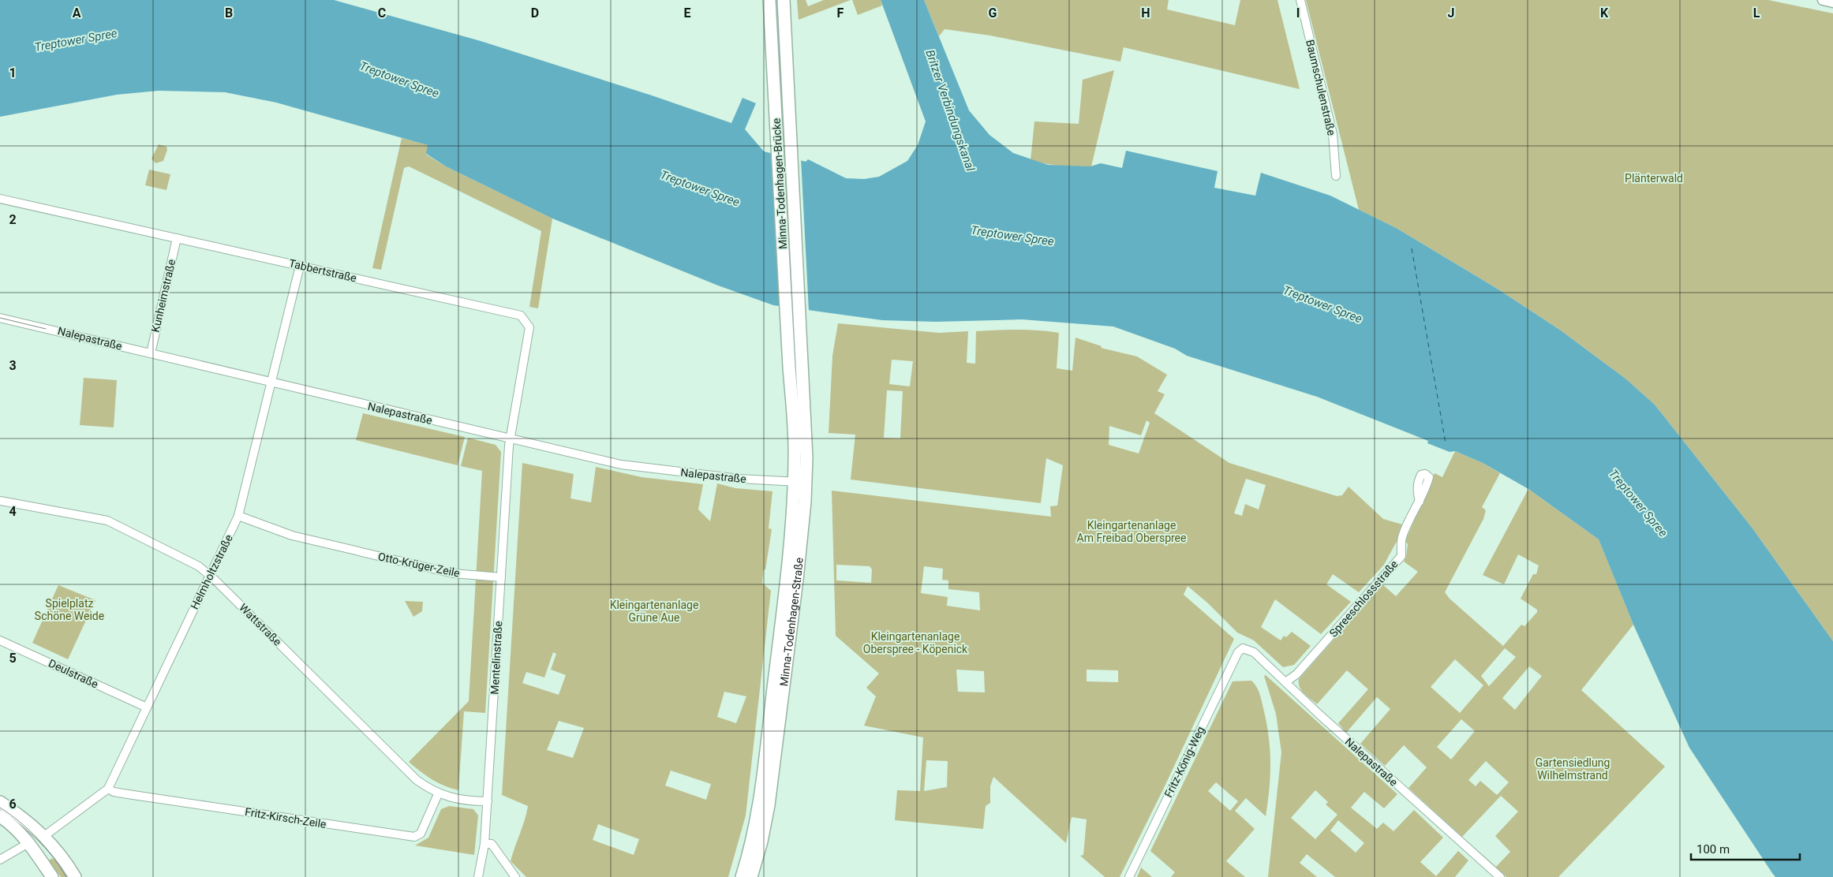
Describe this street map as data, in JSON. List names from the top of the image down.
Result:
{
  "streets": {
    "main road": ["Minna-Todenhagen-Brücke", "Minna-Todenhagen-Straße"],
    "street": [
      "Baumschulenstraße",
      "Tabbertstraße",
      "Kunheimstraße",
      "Nalepastraße",
      "Otto-Krüger-Zeile",
      "Helmholtzstraße",
      "Spreeschlossstraße",
      "Wattstraße",
      "Mentelinstraße",
      "Deulstraße",
      "Fritz-König-Weg",
      "Fritz-Kirsch-Zeile"
    ]
  },
  "crossings": [
    ["Minna-Todenhagen-Brücke", "Minna-Todenhagen-Straße"],
    ["Tabbertstraße", "Kunheimstraße"],
    ["Tabbertstraße", "Nalepastraße"],
    ["Tabbertstraße", "Helmholtzstraße"],
    ["Tabbertstraße", "Mentelinstraße"],
    ["Kunheimstraße", "Nalepastraße"],
    ["Nalepastraße", "Helmholtzstraße"],
    ["Nalepastraße", "Spreeschlossstraße"],
    ["Nalepastraße", "Minna-Todenhagen-Straße"],
    ["Nalepastraße", "Mentelinstraße"],
    ["Nalepastraße", "Fritz-König-Weg"],
    ["Otto-Krüger-Zeile", "Helmholtzstraße"],
    ["Otto-Krüger-Zeile", "Mentelinstraße"],
    ["Helmholtzstraße", "Wattstraße"],
    ["Helmholtzstraße", "Deulstraße"],
    ["Helmholtzstraße", "Fritz-Kirsch-Zeile"],
    ["Wattstraße", "Mentelinstraße"],
    ["Wattstraße", "Fritz-Kirsch-Zeile"]
  ],
  "water": ["Treptower Spree", "Britzer Verbindungskanal"],
  "parks": [
    "Plänterwald",
    "Kleingartenanlage Am Freibad Oberspree",
    "Spielplatz Schöne Weide",
    "Kleingartenanlage Grüne Aue",
    "Kleingartenanlage Oberspree - Köpenick",
    "Gartensiedlung Wilhelmstrand"
  ],
  "scale_bar": "100 m",
  "grid": {
    "columns": [
      "A",
      "B",
      "C",
      "D",
      "E",
      "F",
      "G",
      "H",
      "I",
      "J",
      "K",
      "L"
    ],
    "rows": [
      "1",
      "2",
      "3",
      "4",
      "5",
      "6"
    ]
  }
}
